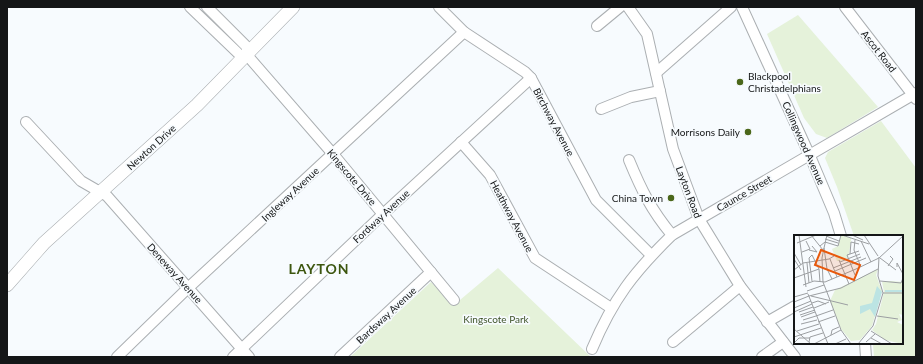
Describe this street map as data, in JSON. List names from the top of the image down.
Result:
{
  "streets": {
    "main road": ["Newton Drive"],
    "street": [
      "Ascot Road",
      "Birchway Avenue",
      "Collingwood Avenue",
      "Kingscote Drive",
      "Layton Road",
      "Caunce Street",
      "Ingleway Avenue",
      "Fordway Avenue",
      "Heathway Avenue",
      "Deneway Avenue",
      "Bardsway Avenue"
    ]
  },
  "crossings": [
    ["Ascot Road", "Caunce Street"],
    ["Birchway Avenue", "Caunce Street"],
    ["Birchway Avenue", "Ingleway Avenue"],
    ["Birchway Avenue", "Fordway Avenue"],
    ["Collingwood Avenue", "Caunce Street"],
    ["Newton Drive", "Kingscote Drive"],
    ["Newton Drive", "Deneway Avenue"],
    ["Kingscote Drive", "Ingleway Avenue"],
    ["Kingscote Drive", "Fordway Avenue"],
    ["Kingscote Drive", "Bardsway Avenue"],
    ["Layton Road", "Caunce Street"],
    ["Caunce Street", "Heathway Avenue"],
    ["Ingleway Avenue", "Deneway Avenue"],
    ["Fordway Avenue", "Heathway Avenue"],
    ["Fordway Avenue", "Deneway Avenue"]
  ],
  "districts": ["LAYTON"],
  "parks": ["Kingscote Park"],
  "places": ["Blackpool Christadelphians", "Morrisons Daily", "China Town"]
}
